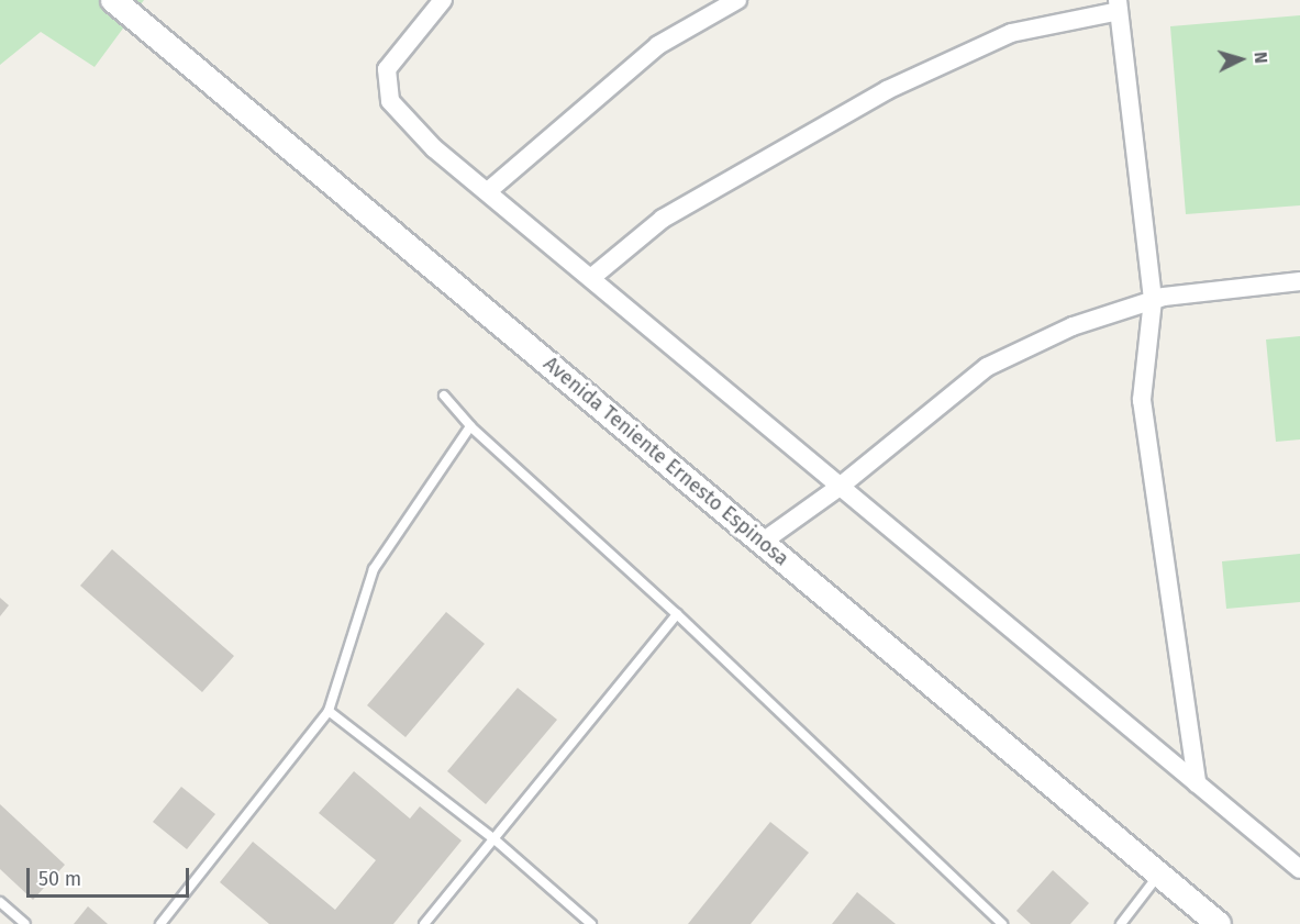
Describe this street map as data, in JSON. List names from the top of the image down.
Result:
{
  "streets": {
    "main road": ["Avenida Teniente Ernesto Espinosa"]
  },
  "scale_bar": "50 m",
  "north": "right"
}
